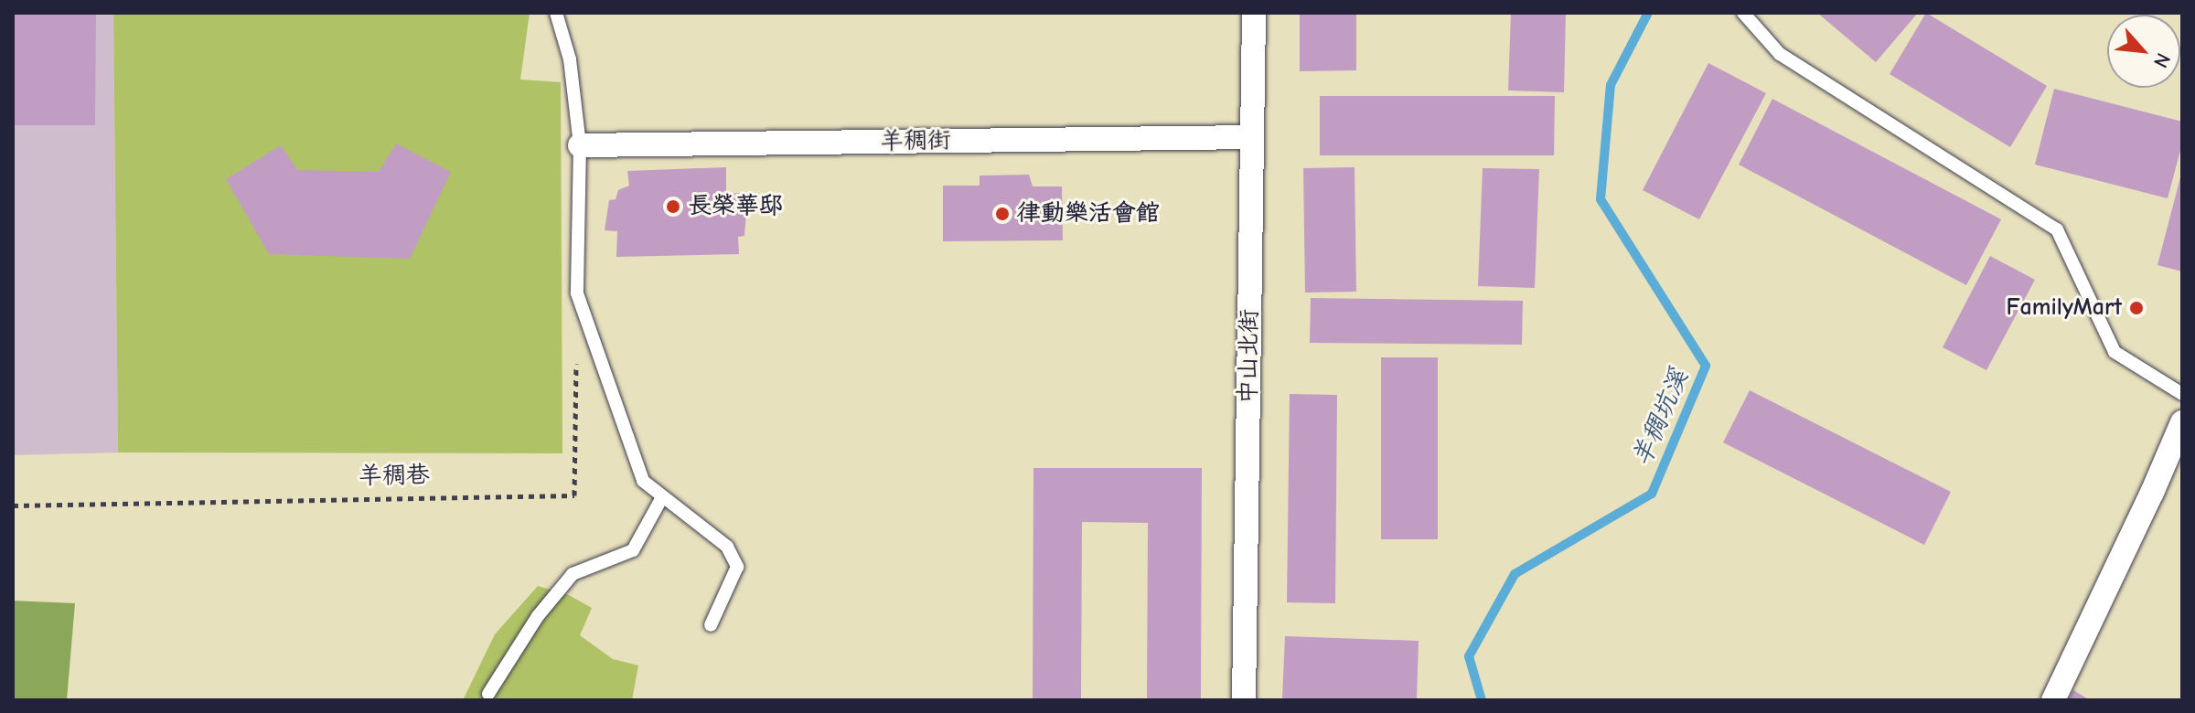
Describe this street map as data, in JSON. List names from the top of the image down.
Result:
{
  "streets": {
    "street": ["羊稠街", "中山北街"],
    "path": ["羊稠巷"]
  },
  "crossings": [
    ["羊稠街", "中山北街"]
  ],
  "water": ["羊稠坑溪"],
  "places": ["長榮華邸", "律動樂活會館", "FamilyMart"],
  "north": "bottom right"
}
